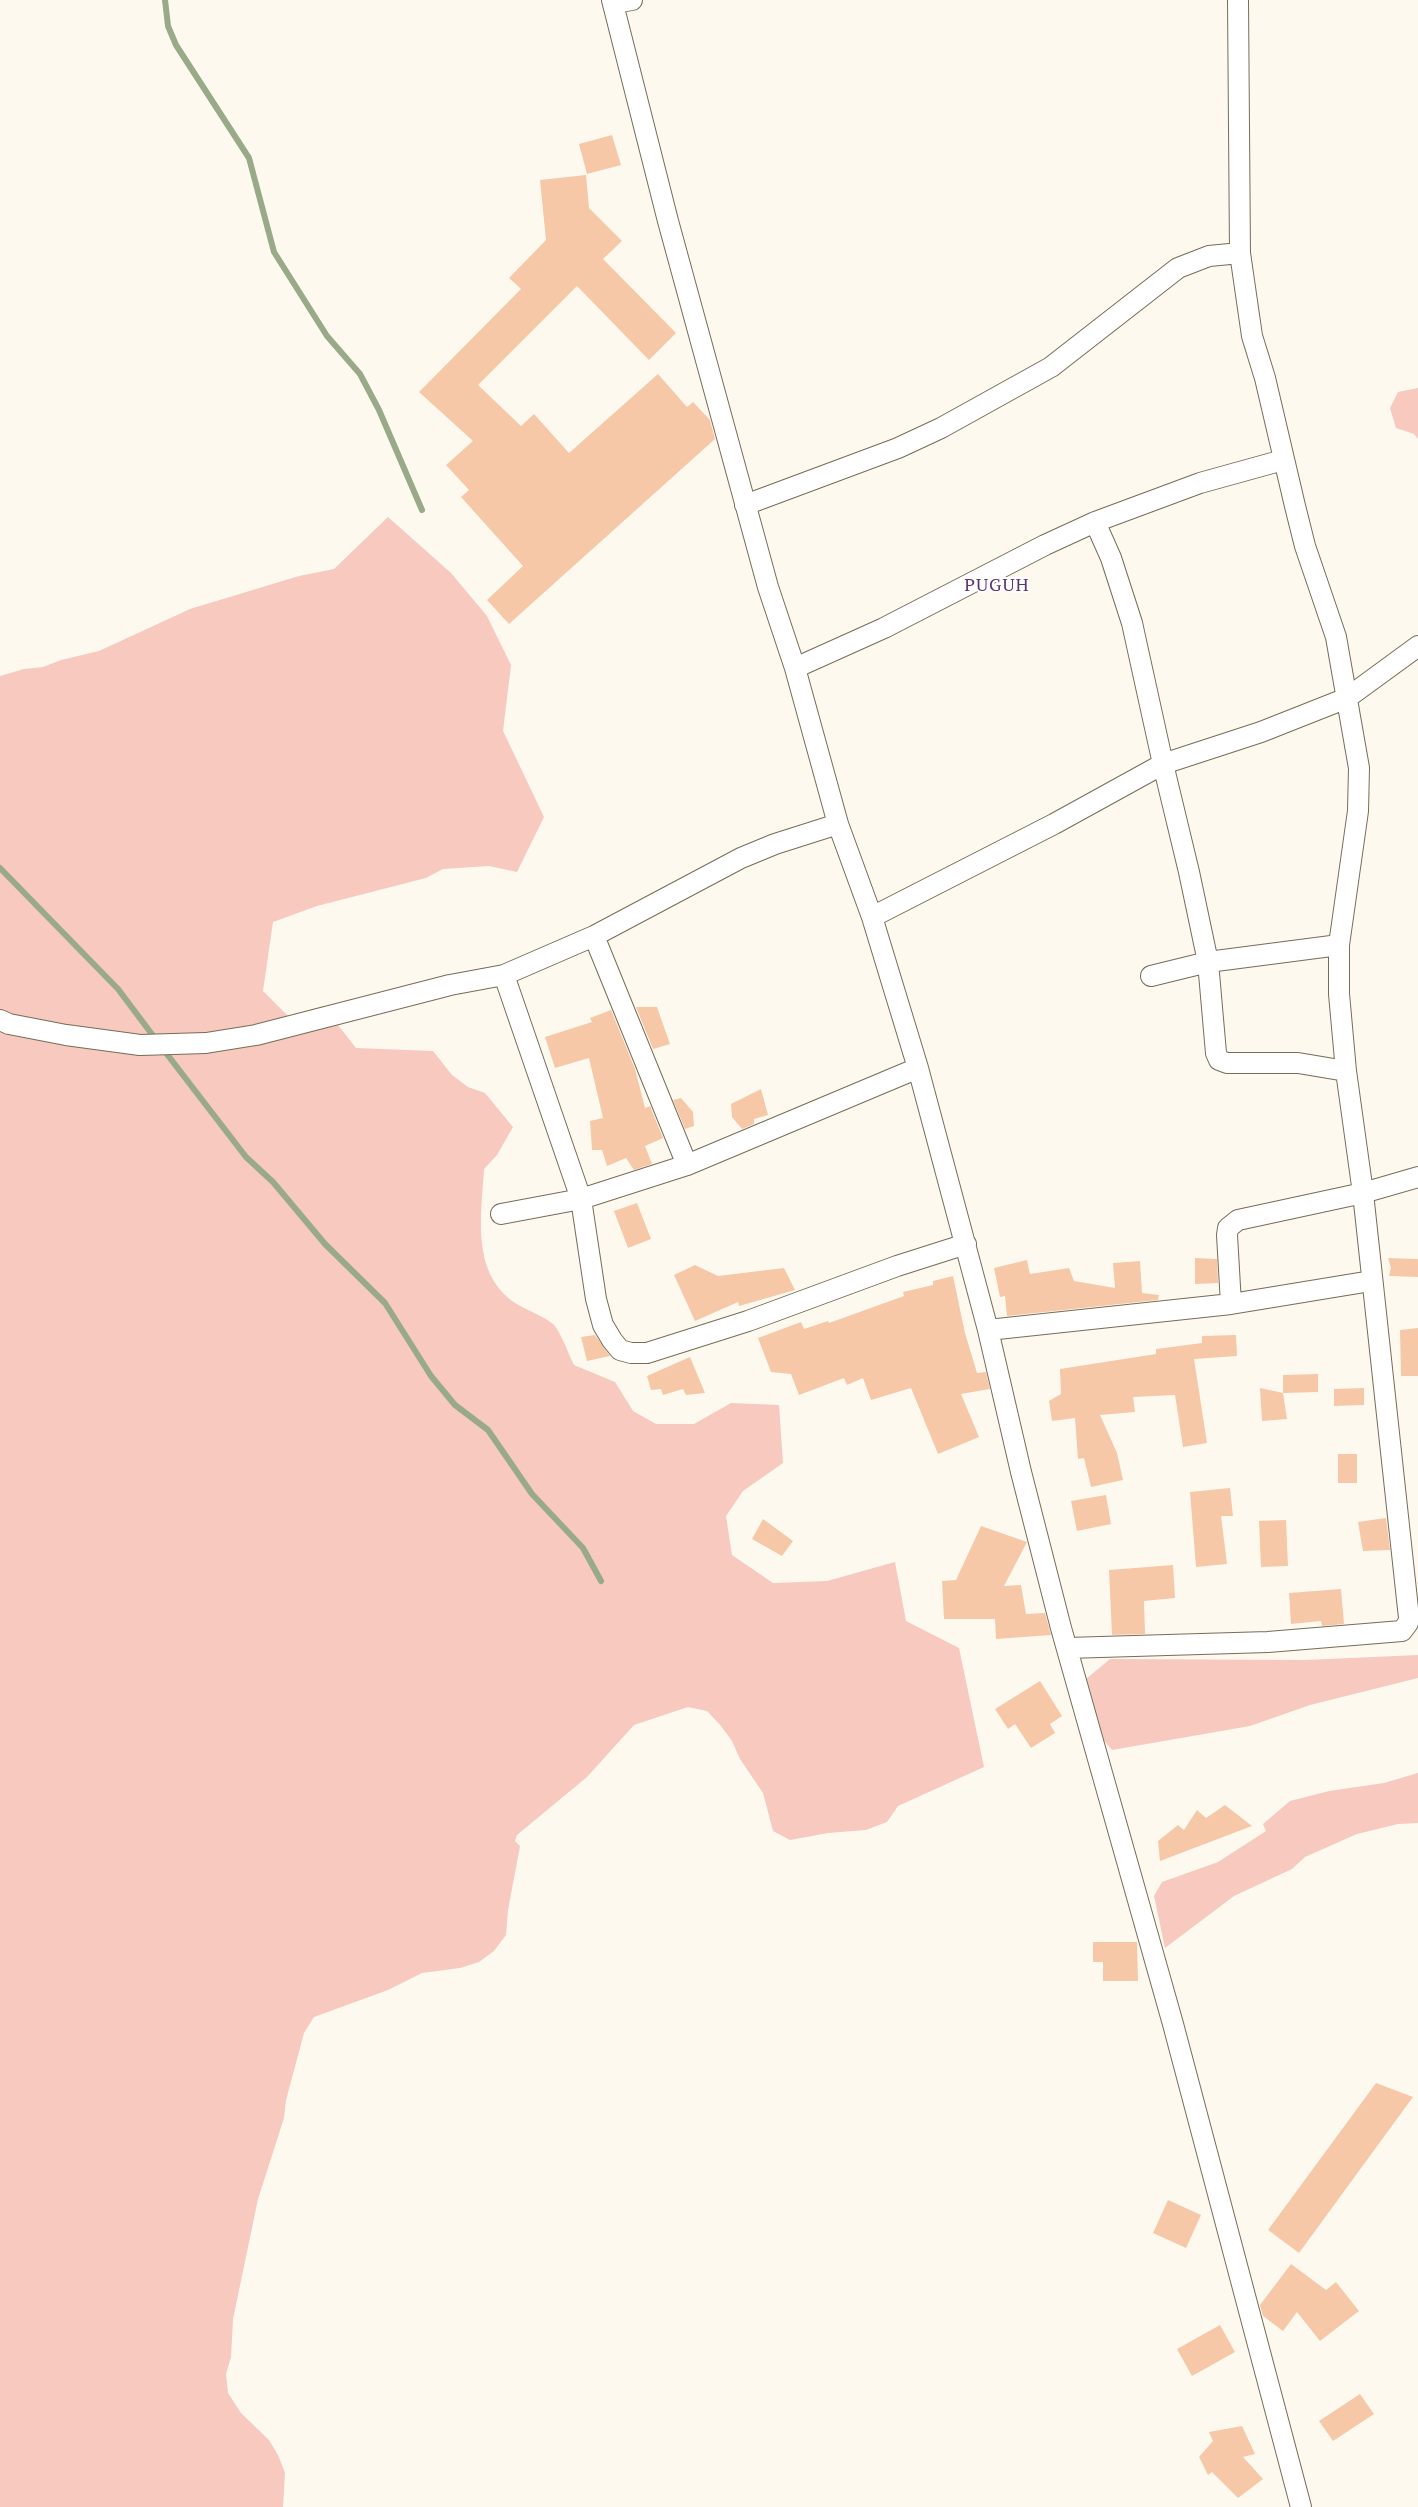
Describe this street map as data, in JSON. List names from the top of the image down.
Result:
{
  "districts": ["PUGUH"]
}
